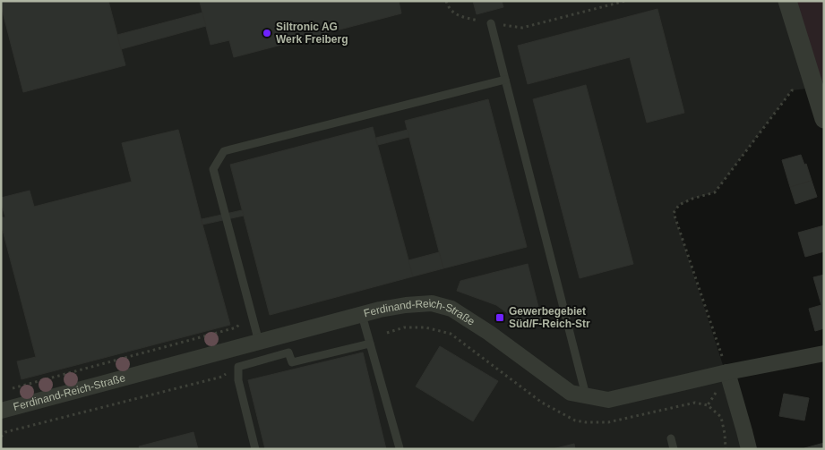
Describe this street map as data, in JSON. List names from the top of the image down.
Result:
{
  "streets": {
    "street": ["Ferdinand-Reich-Straße"]
  },
  "places": {
    "other": ["Siltronic AG Werk Freiberg"],
    "transit": ["Gewerbegebiet Süd/F-Reich-Str"]
  }
}
